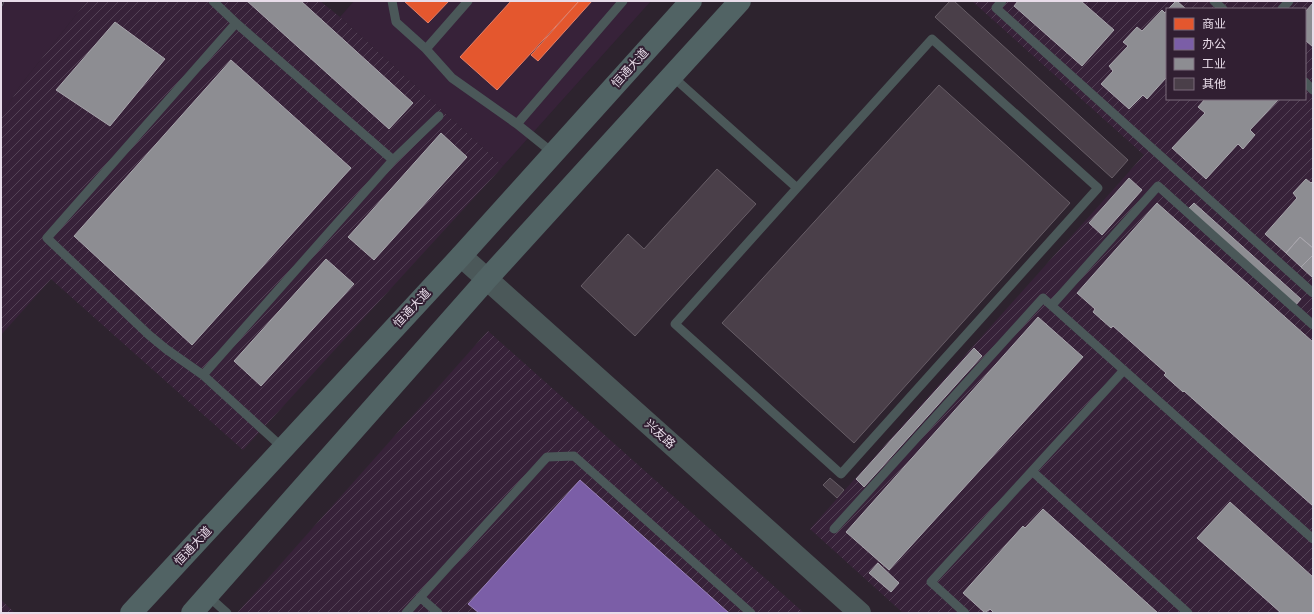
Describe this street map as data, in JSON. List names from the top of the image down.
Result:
{
  "streets": {
    "main road": ["恒通大道"],
    "street": ["兴友路"]
  },
  "crossings": [
    ["恒通大道", "兴友路"]
  ],
  "legend": [
    "商业",
    "办公",
    "工业",
    "其他"
  ]
}
